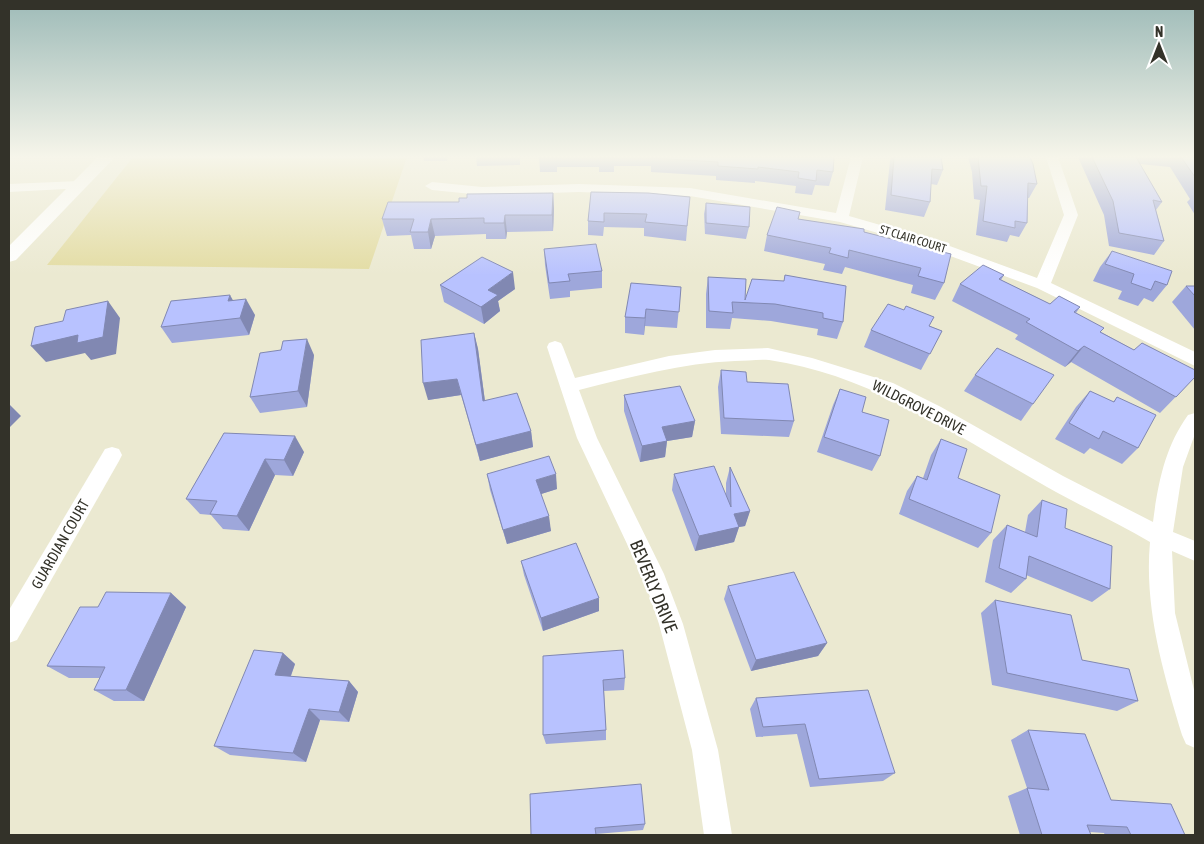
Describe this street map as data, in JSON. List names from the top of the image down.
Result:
{
  "streets": {
    "street": [
      "ST CLAIR COURT",
      "WILDGROVE DRIVE",
      "GUARDIAN COURT",
      "BEVERLY DRIVE"
    ]
  },
  "crossings": [
    ["WILDGROVE DRIVE", "BEVERLY DRIVE"]
  ],
  "north": "top"
}
